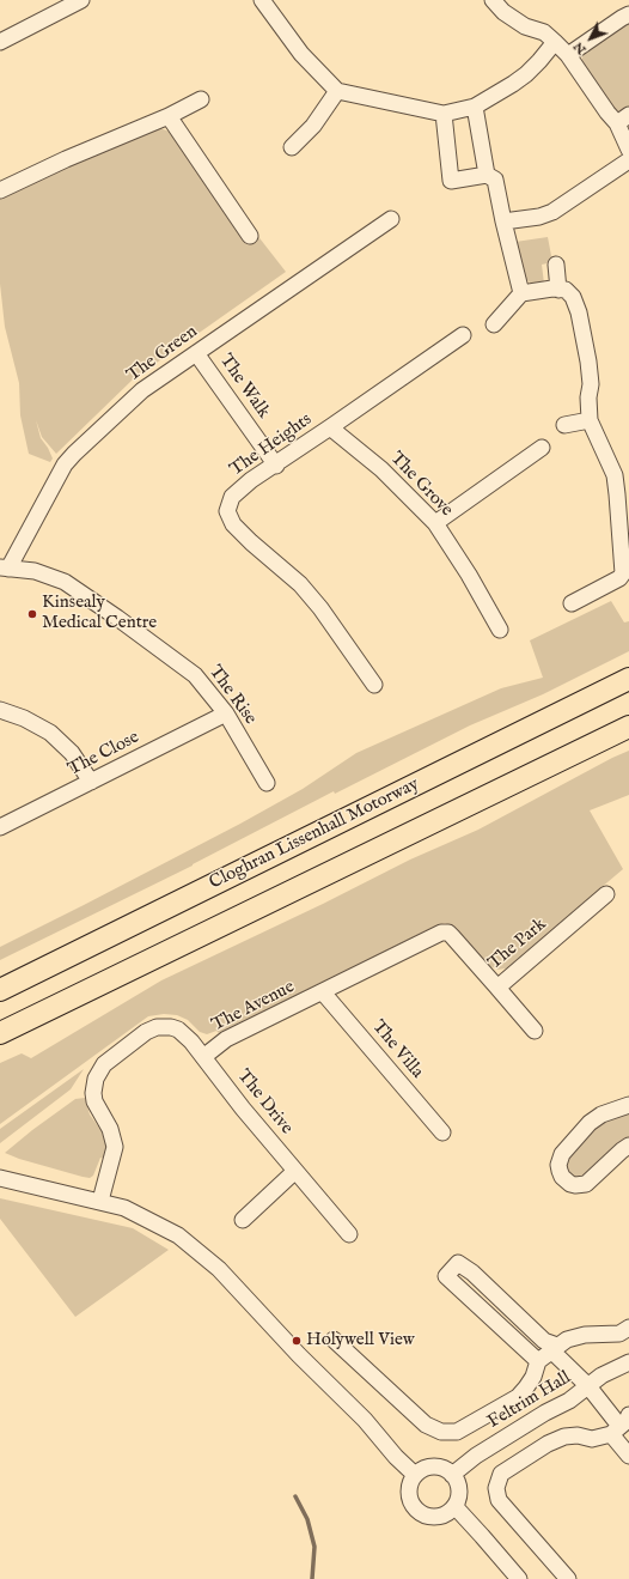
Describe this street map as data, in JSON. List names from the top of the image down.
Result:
{
  "streets": {
    "highway": ["Cloghran Lissenhall Motorway"],
    "street": [
      "The Green",
      "The Walk",
      "The Heights",
      "The Grove",
      "The Rise",
      "The Close",
      "The Park",
      "The Avenue",
      "The Villa",
      "The Drive",
      "Feltrim Hall"
    ]
  },
  "crossings": [
    ["The Green", "The Walk"],
    ["The Green", "The Rise"],
    ["The Walk", "The Heights"],
    ["The Heights", "The Grove"],
    ["The Rise", "The Close"],
    ["The Park", "The Avenue"],
    ["The Avenue", "The Villa"],
    ["The Avenue", "The Drive"]
  ],
  "places": ["Kinsealy Medical Centre", "Holywell View"],
  "north": "bottom left"
}
